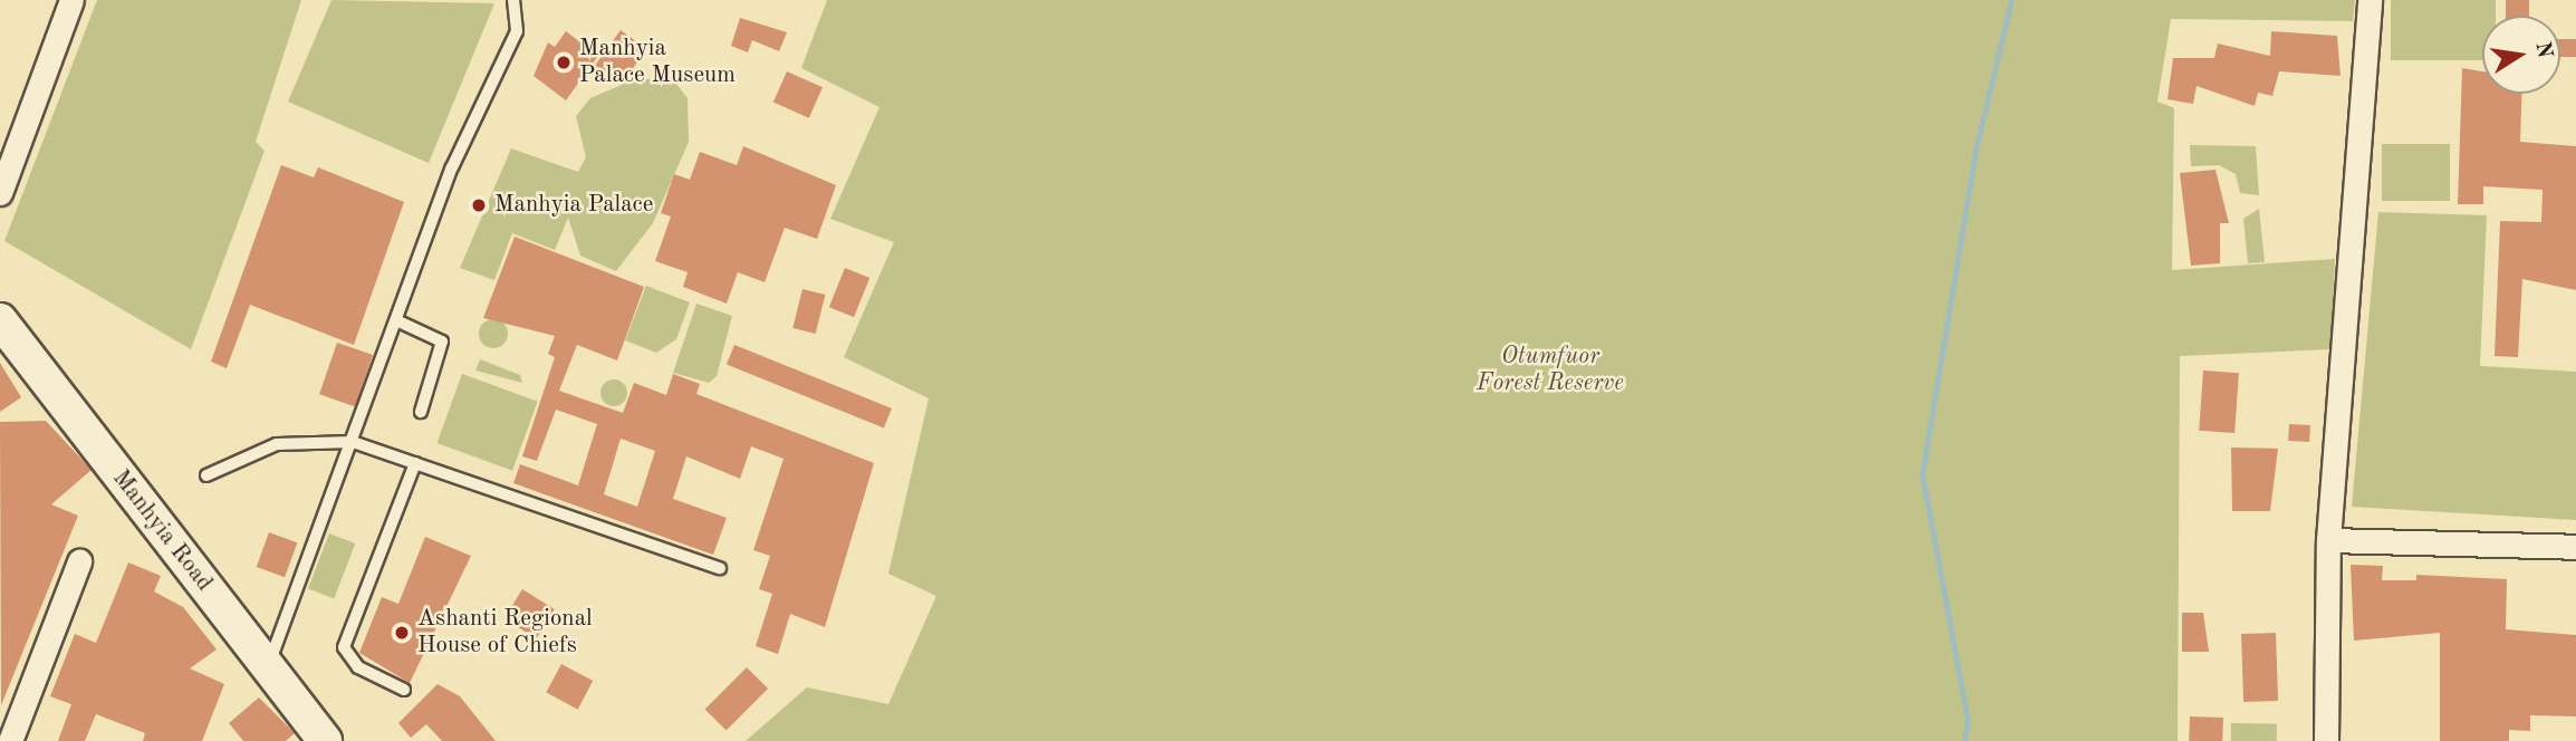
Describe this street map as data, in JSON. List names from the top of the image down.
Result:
{
  "streets": {
    "main road": ["Manhyia Road"]
  },
  "parks": ["Otumfuor Forest Reserve"],
  "places": ["Manhyia Palace Museum", "Manhyia Palace", "Ashanti Regional House of Chiefs"],
  "north": "right"
}
